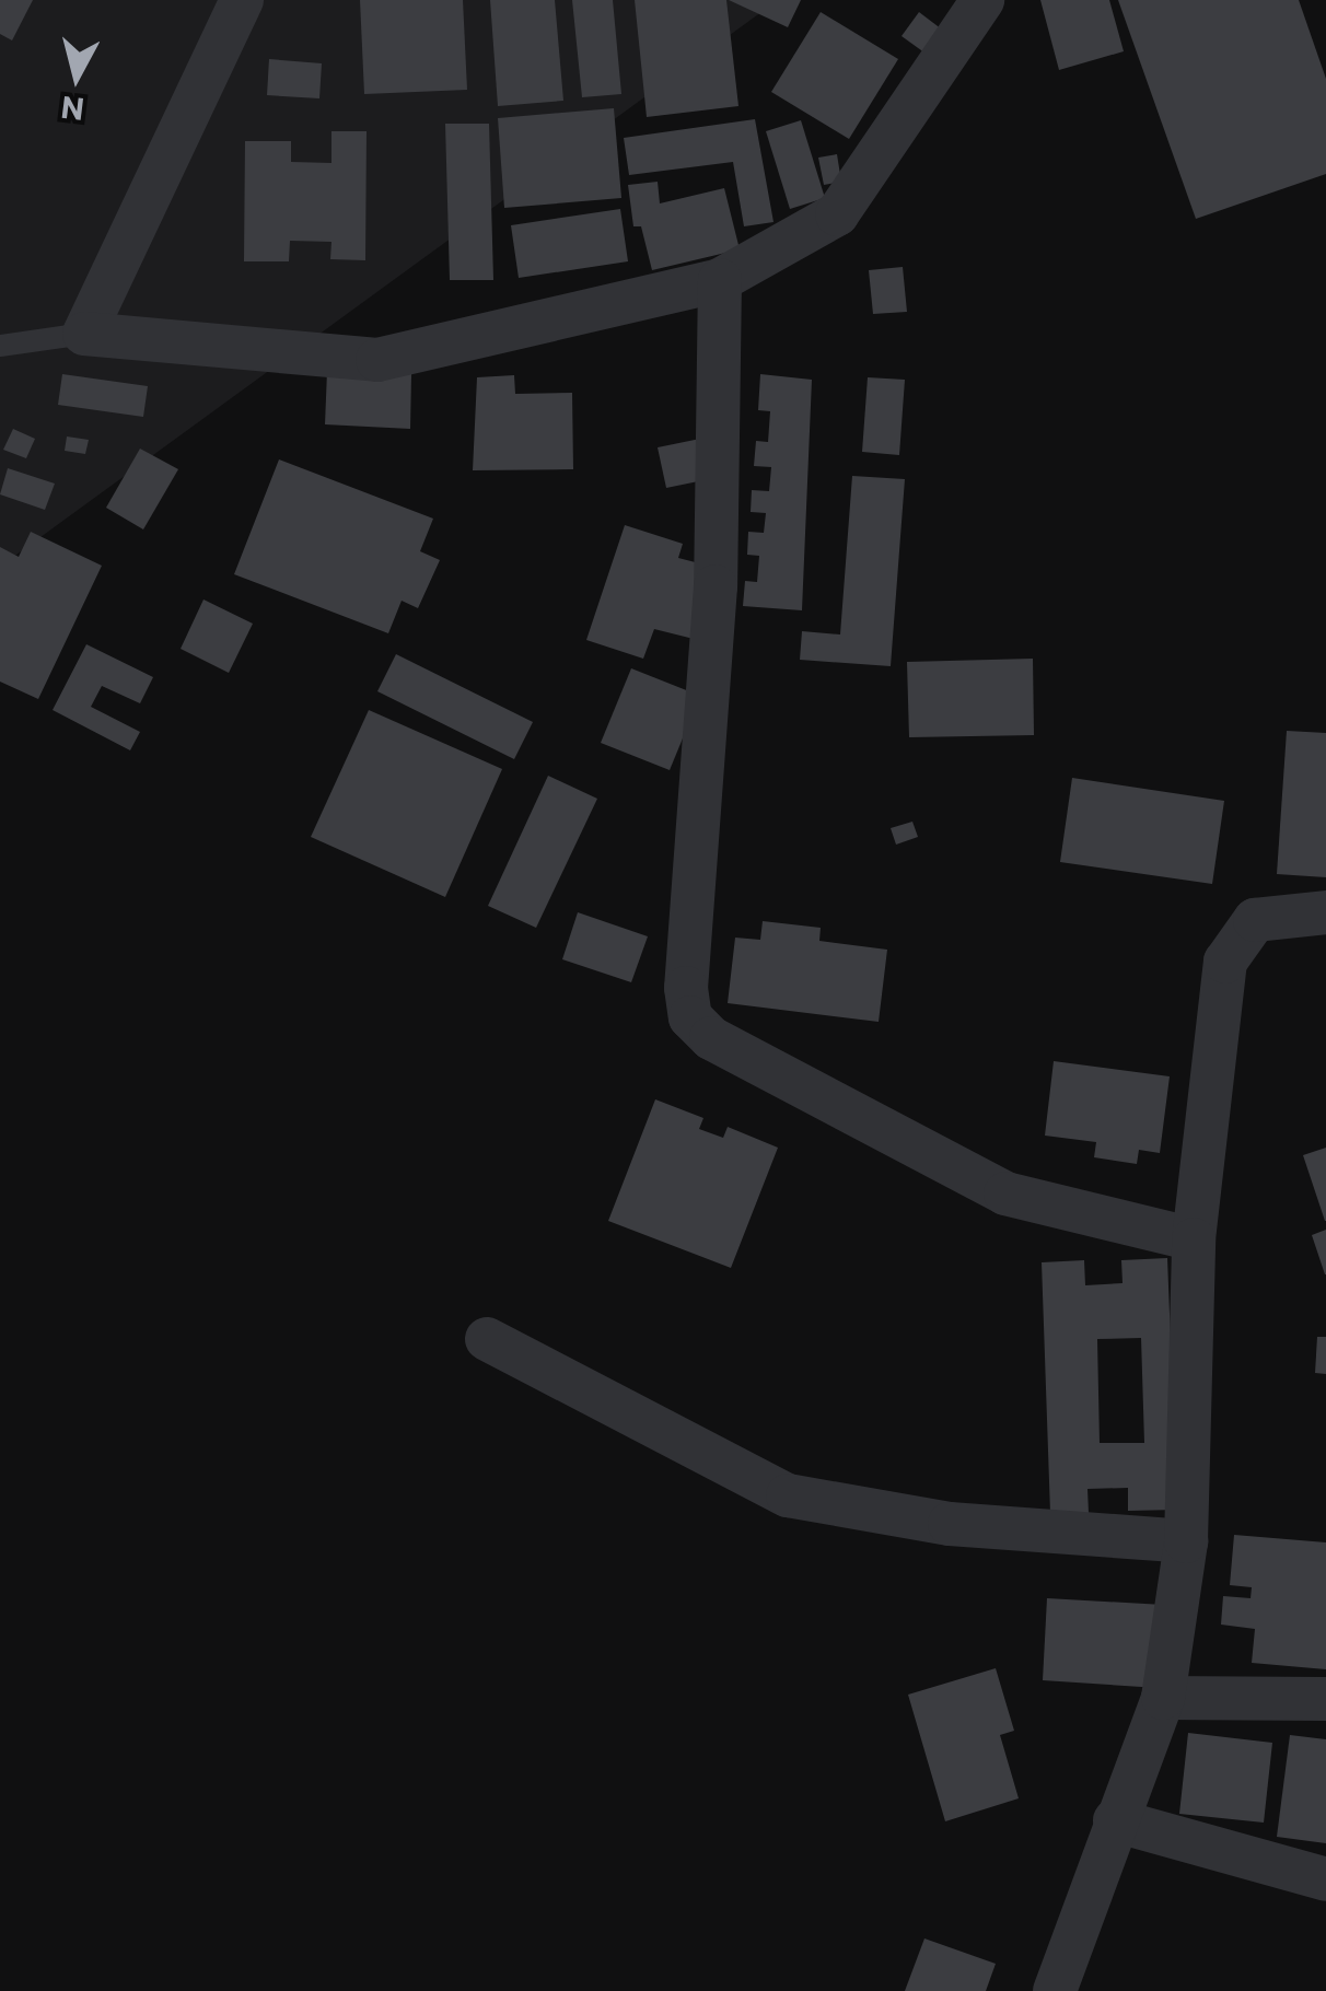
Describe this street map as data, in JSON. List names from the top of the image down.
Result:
{
  "north": "bottom"
}
